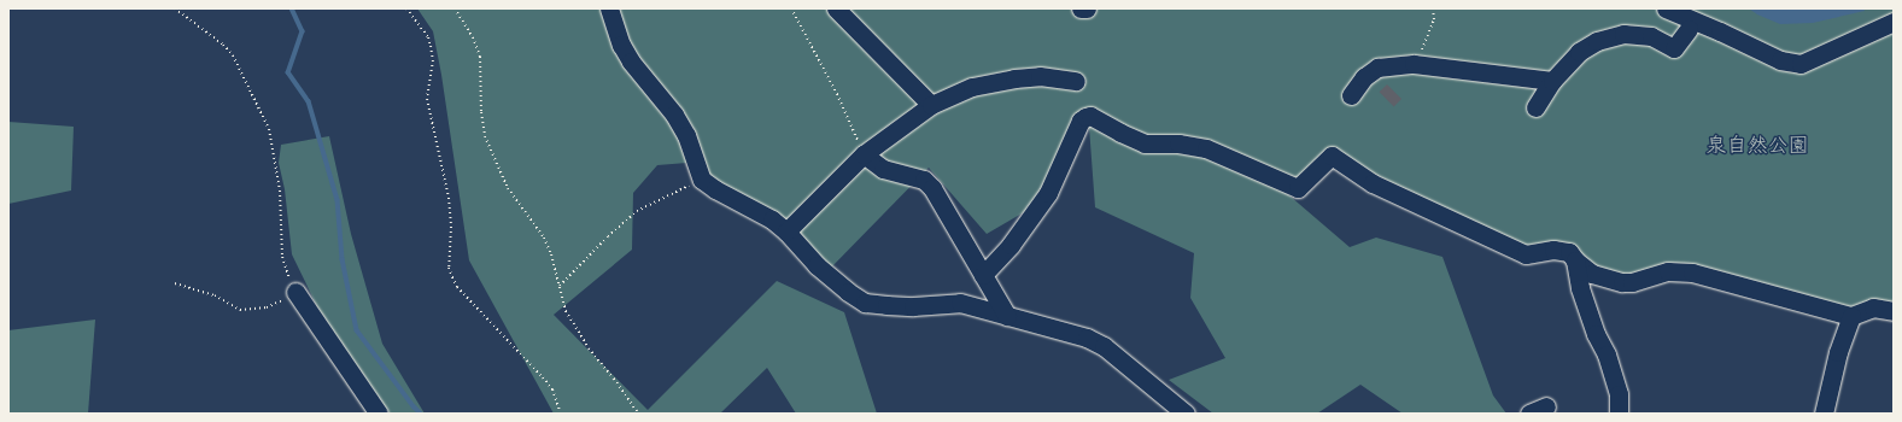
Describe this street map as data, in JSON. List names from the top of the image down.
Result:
{
  "parks": ["泉自然公園"]
}
